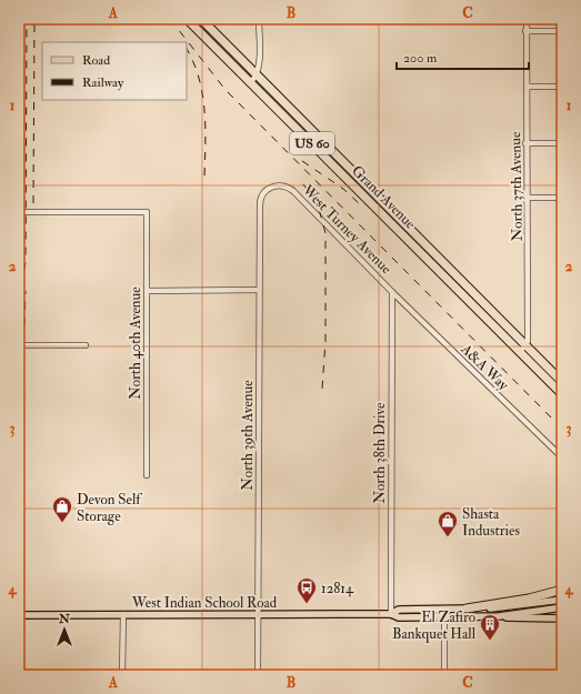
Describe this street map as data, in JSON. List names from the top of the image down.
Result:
{
  "streets": {
    "highway": ["US 60", "Grand Avenue"],
    "main road": ["West Indian School Road"],
    "street": [
      "North 37th Avenue",
      "West Turney Avenue",
      "North 40th Avenue",
      "A&A Way",
      "North 39th Avenue",
      "North 38th Drive"
    ]
  },
  "crossings": [
    ["North 37th Avenue", "Grand Avenue"],
    ["West Turney Avenue", "A&A Way"],
    ["West Turney Avenue", "North 39th Avenue"],
    ["West Turney Avenue", "North 38th Drive"],
    ["A&A Way", "North 38th Drive"],
    ["North 39th Avenue", "West Indian School Road"],
    ["North 38th Drive", "West Indian School Road"]
  ],
  "places": {
    "shop": ["Devon Self Storage", "Shasta Industries"],
    "bus stop": ["12814"],
    "building": ["El Zafiro Bankquet Hall"]
  },
  "legend": ["Road", "Railway"],
  "scale_bar": "200 m",
  "north": "top",
  "grid": {
    "columns": ["A", "B", "C"],
    "rows": [
      "1",
      "2",
      "3",
      "4"
    ]
  }
}
